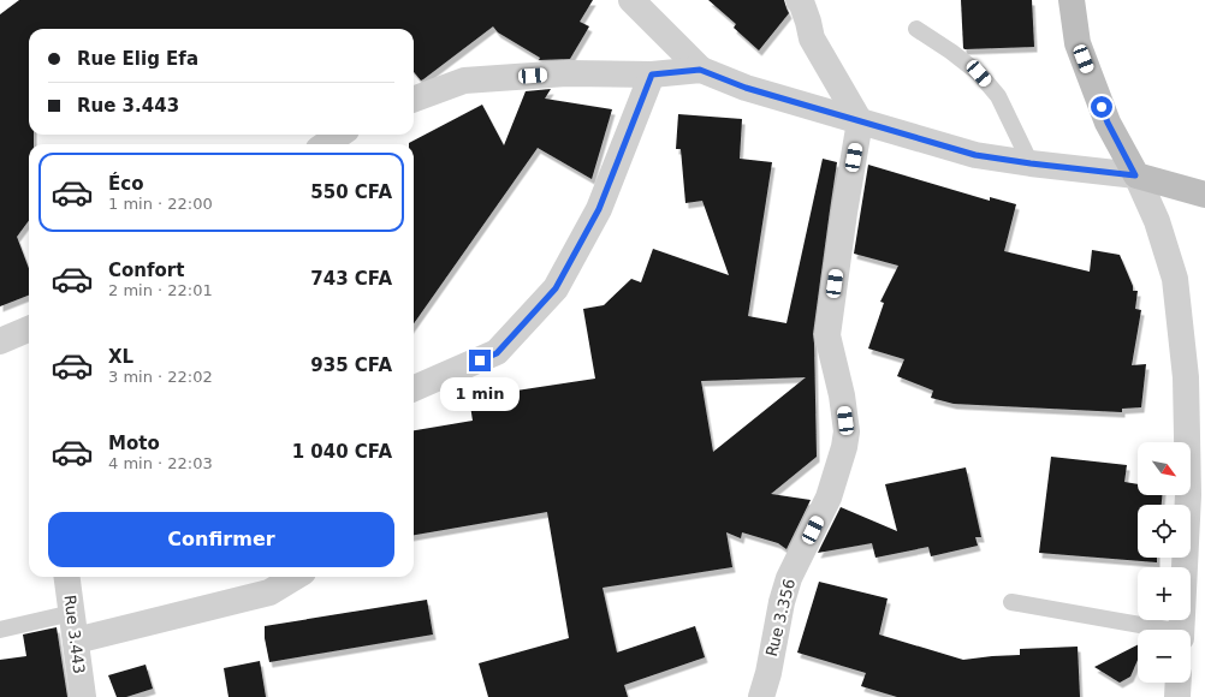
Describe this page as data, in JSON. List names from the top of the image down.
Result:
{
  "streets": {
    "street": ["Rue 3.356", "Rue 3.443"]
  },
  "north": "bottom right",
  "page": {
    "banner": ["Rue Elig Efa", "Rue 3.443"],
    "list": [
      {
        "name": "Éco",
        "note": "1 min · 22:00",
        "value": "550 CFA"
      },
      {
        "name": "Confort",
        "note": "2 min · 22:01",
        "value": "743 CFA"
      },
      {
        "name": "XL",
        "note": "3 min · 22:02",
        "value": "935 CFA"
      },
      {
        "name": "Moto",
        "note": "4 min · 22:03",
        "value": "1 040 CFA"
      }
    ],
    "bubble": "1 min",
    "map_buttons": ["+", "−"],
    "buttons": "Confirmer"
  }
}
